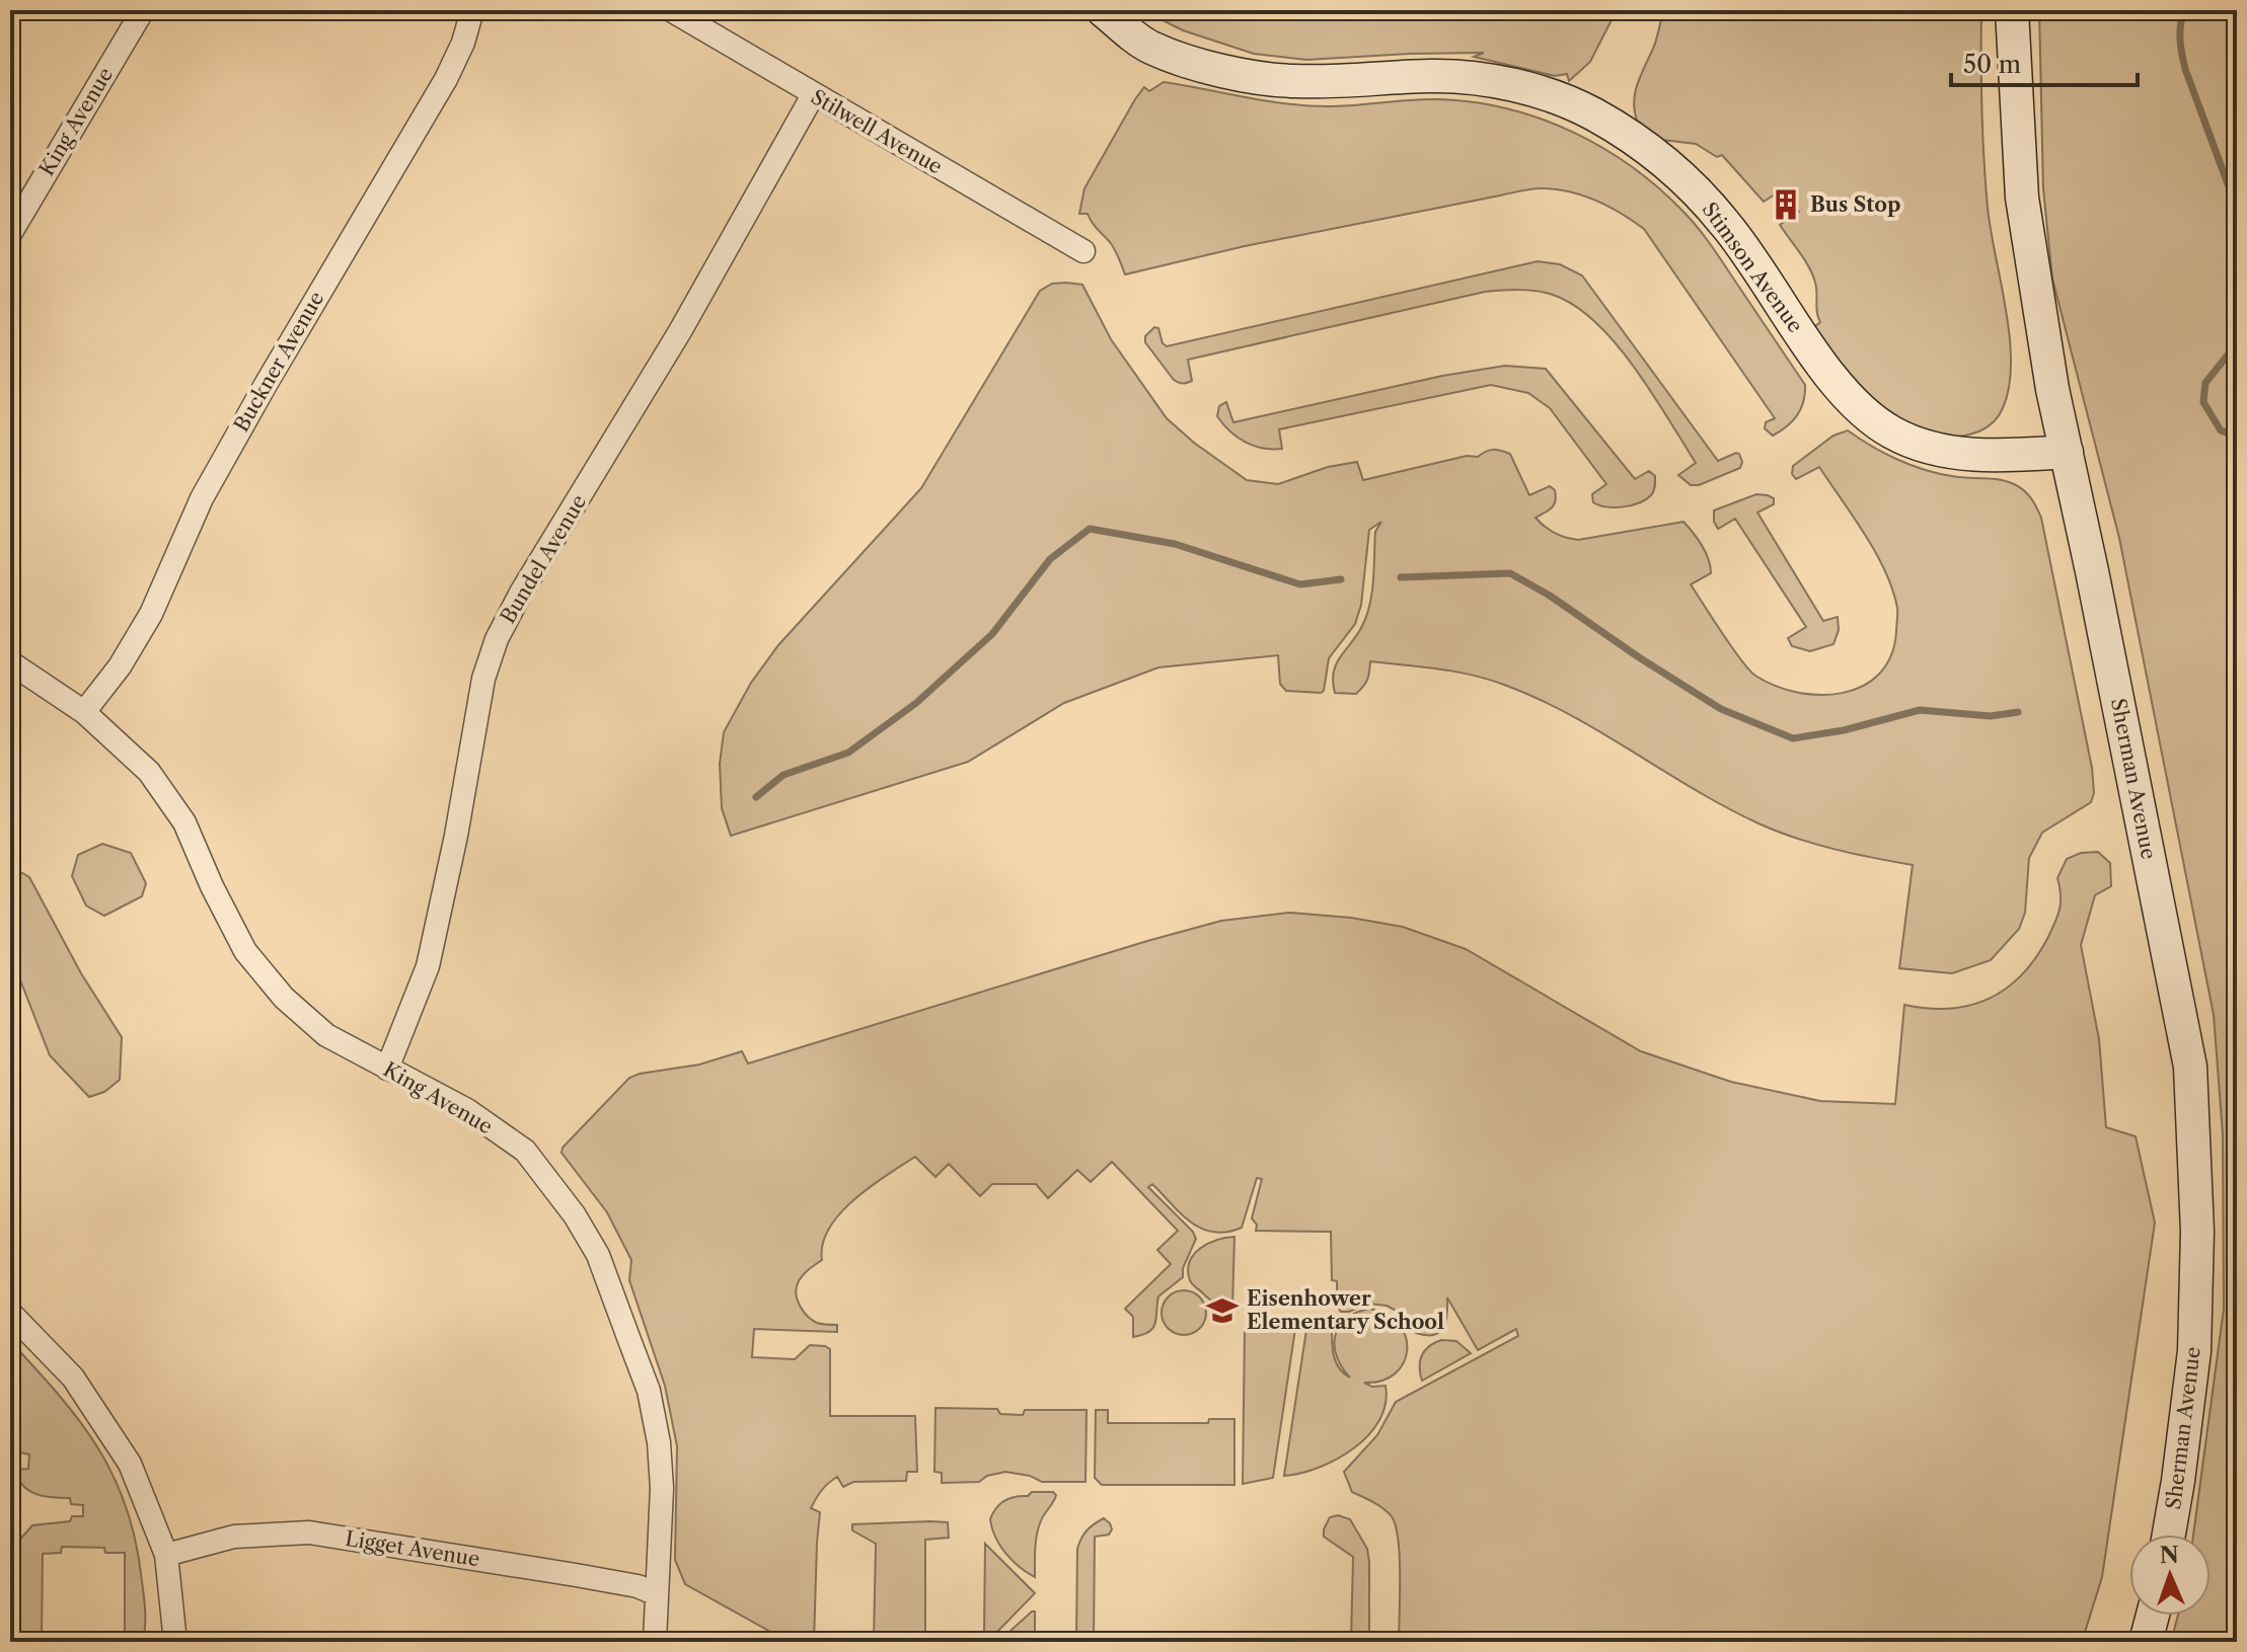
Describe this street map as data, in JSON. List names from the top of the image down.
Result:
{
  "streets": {
    "street": [
      "King Avenue",
      "Stilwell Avenue",
      "Stimson Avenue",
      "Buckner Avenue",
      "Bundel Avenue",
      "Sherman Avenue",
      "Ligget Avenue"
    ]
  },
  "crossings": [
    ["King Avenue", "Buckner Avenue"],
    ["King Avenue", "Bundel Avenue"],
    ["King Avenue", "Ligget Avenue"],
    ["Stilwell Avenue", "Bundel Avenue"],
    ["Stimson Avenue", "Sherman Avenue"]
  ],
  "places": {
    "building": ["Bus Stop"],
    "school or university": ["Eisenhower Elementary School"]
  },
  "scale_bar": "50 m",
  "north": "top"
}
